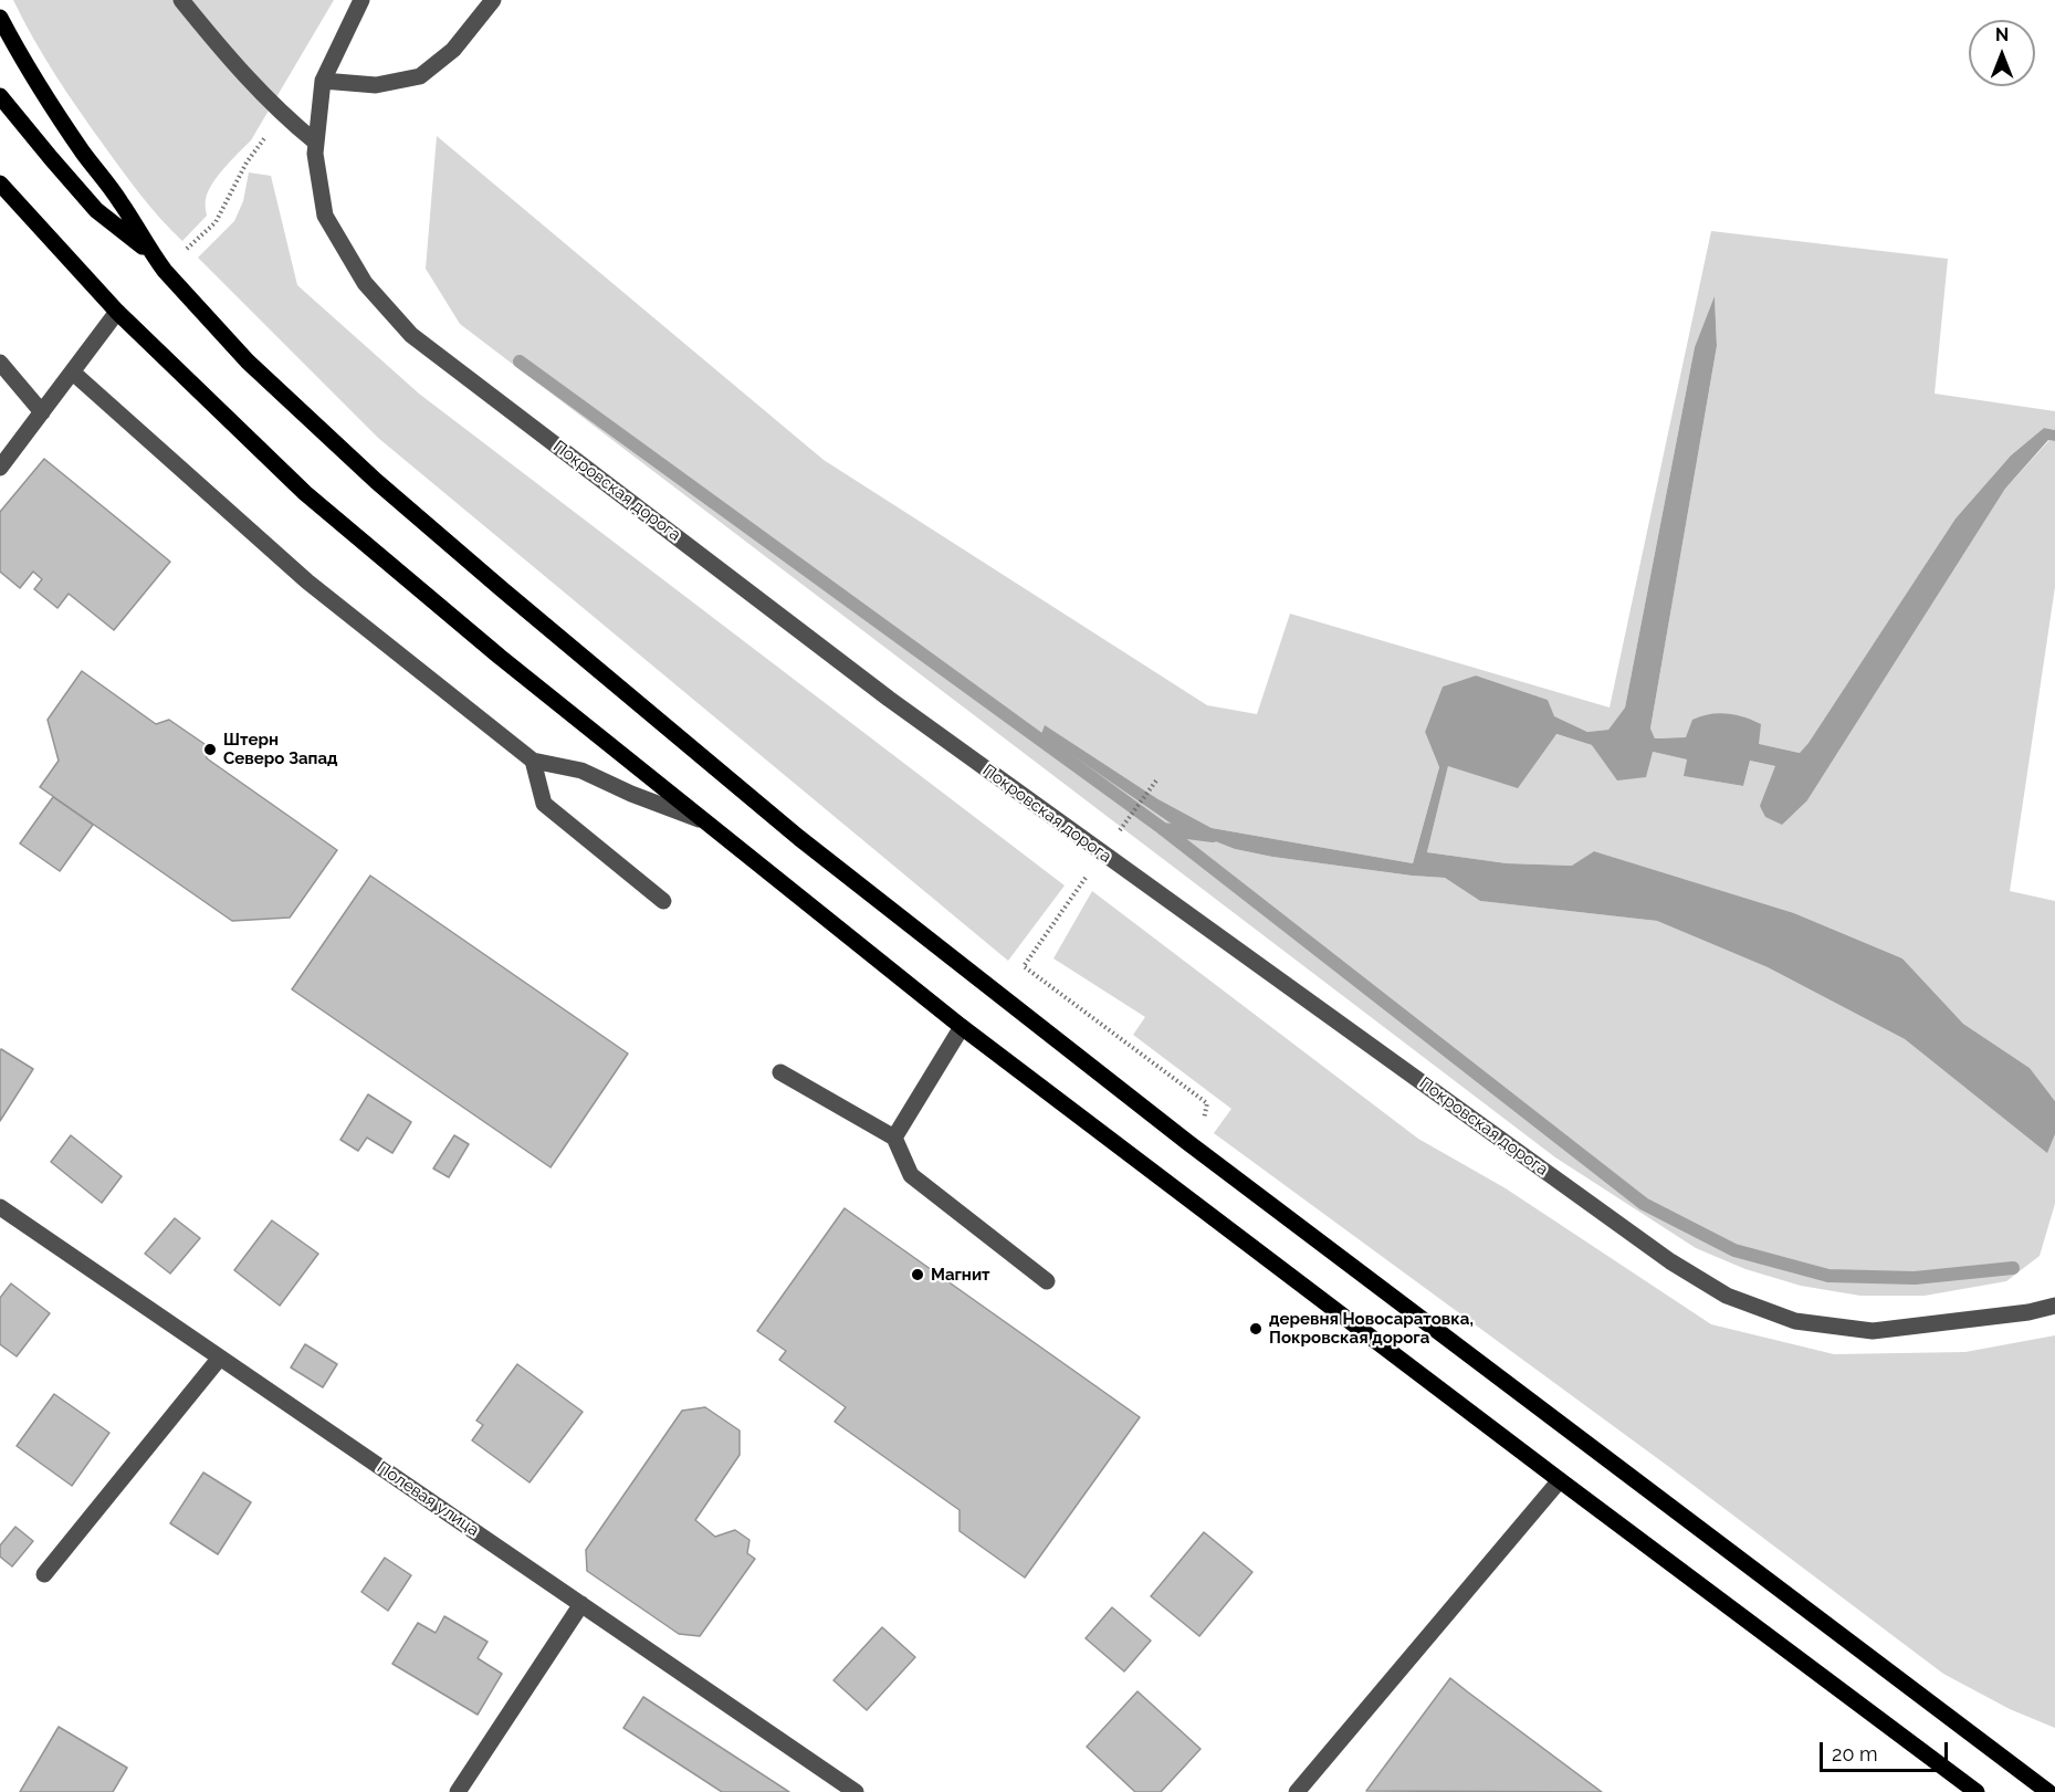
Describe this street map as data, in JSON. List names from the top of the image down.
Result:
{
  "streets": {
    "street": ["Покровская дорога", "Полевая улица"]
  },
  "places": ["Штерн Северо Запад", "Магнит", "деревня Новосаратовка, Покровская дорога"],
  "scale_bar": "20 m",
  "north": "top"
}
